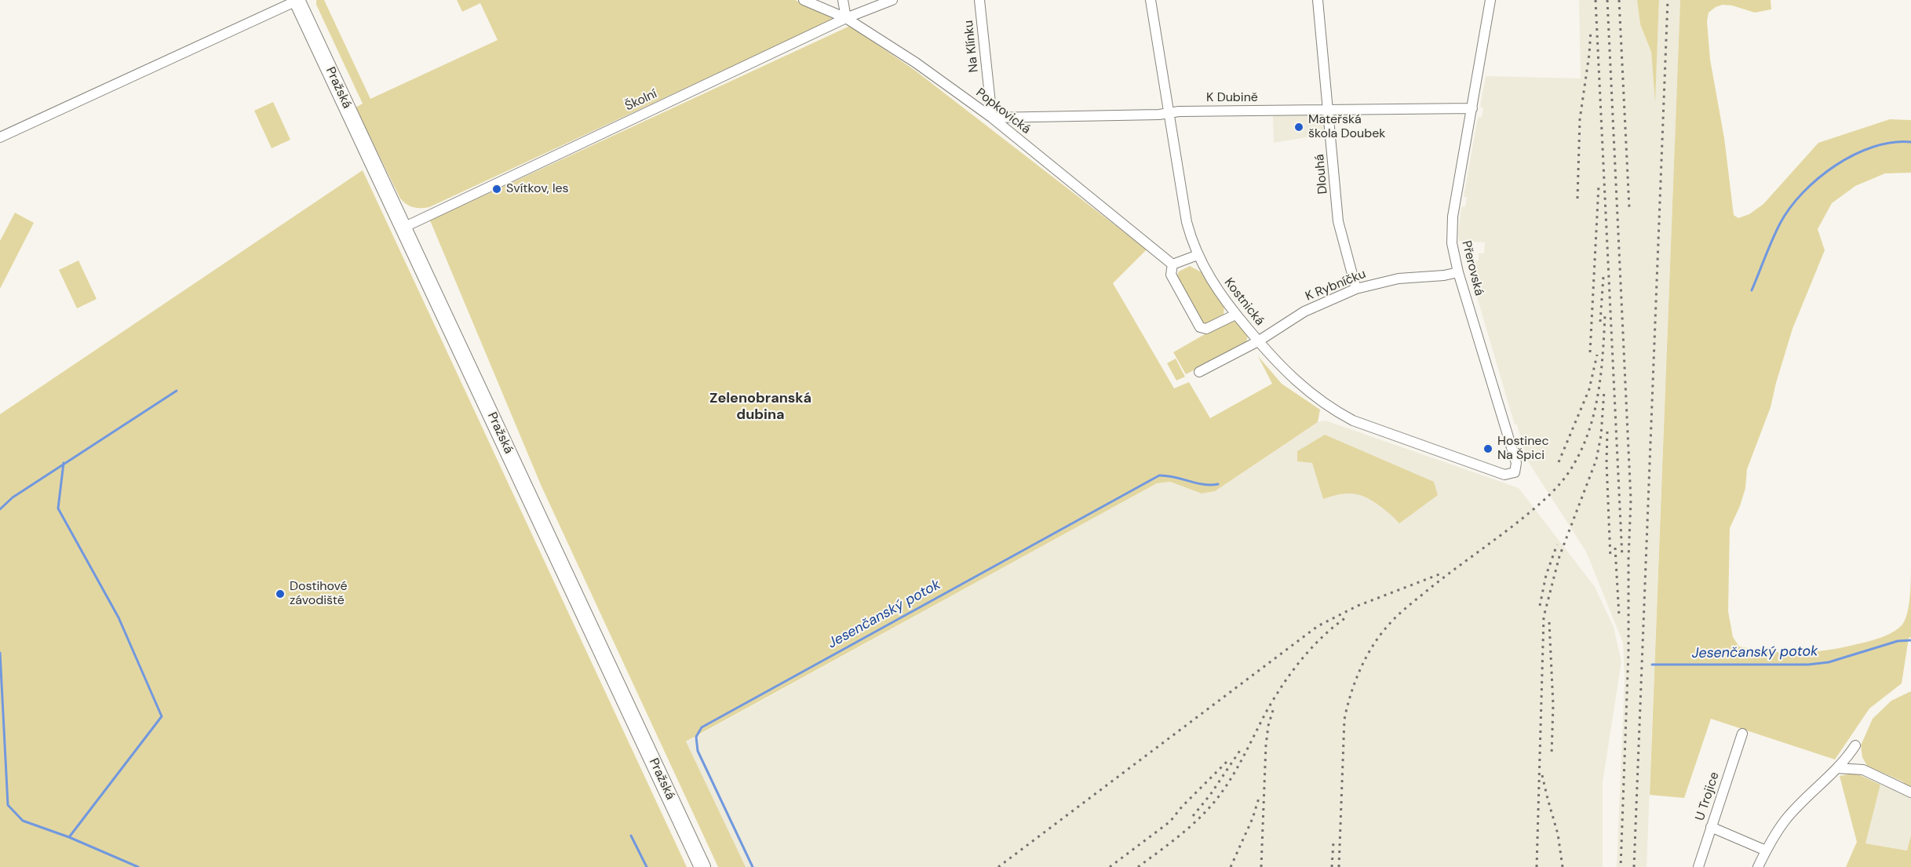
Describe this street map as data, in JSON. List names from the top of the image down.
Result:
{
  "streets": {
    "main road": ["Pražská"],
    "street": [
      "Na Klínku",
      "K Dubině",
      "Školní",
      "Popkovická",
      "Dlouhá",
      "Přerovská",
      "K Rybníčku",
      "Kostnická",
      "U Trojice"
    ]
  },
  "crossings": [
    ["Na Klínku", "K Dubině"],
    ["Na Klínku", "Popkovická"],
    ["Pražská", "Školní"],
    ["K Dubině", "Popkovická"],
    ["K Dubině", "Dlouhá"],
    ["K Dubině", "Přerovská"],
    ["K Dubině", "Kostnická"],
    ["Školní", "Popkovická"],
    ["Dlouhá", "K Rybníčku"],
    ["Přerovská", "K Rybníčku"],
    ["Přerovská", "Kostnická"],
    ["K Rybníčku", "Kostnická"]
  ],
  "districts": ["Zelenobranská dubina"],
  "water": ["Jesenčanský potok"],
  "places": [
    "Mateřská škola Doubek",
    "Svítkov, les",
    "Hostinec Na Špici",
    "Dostihové závodiště"
  ]
}
